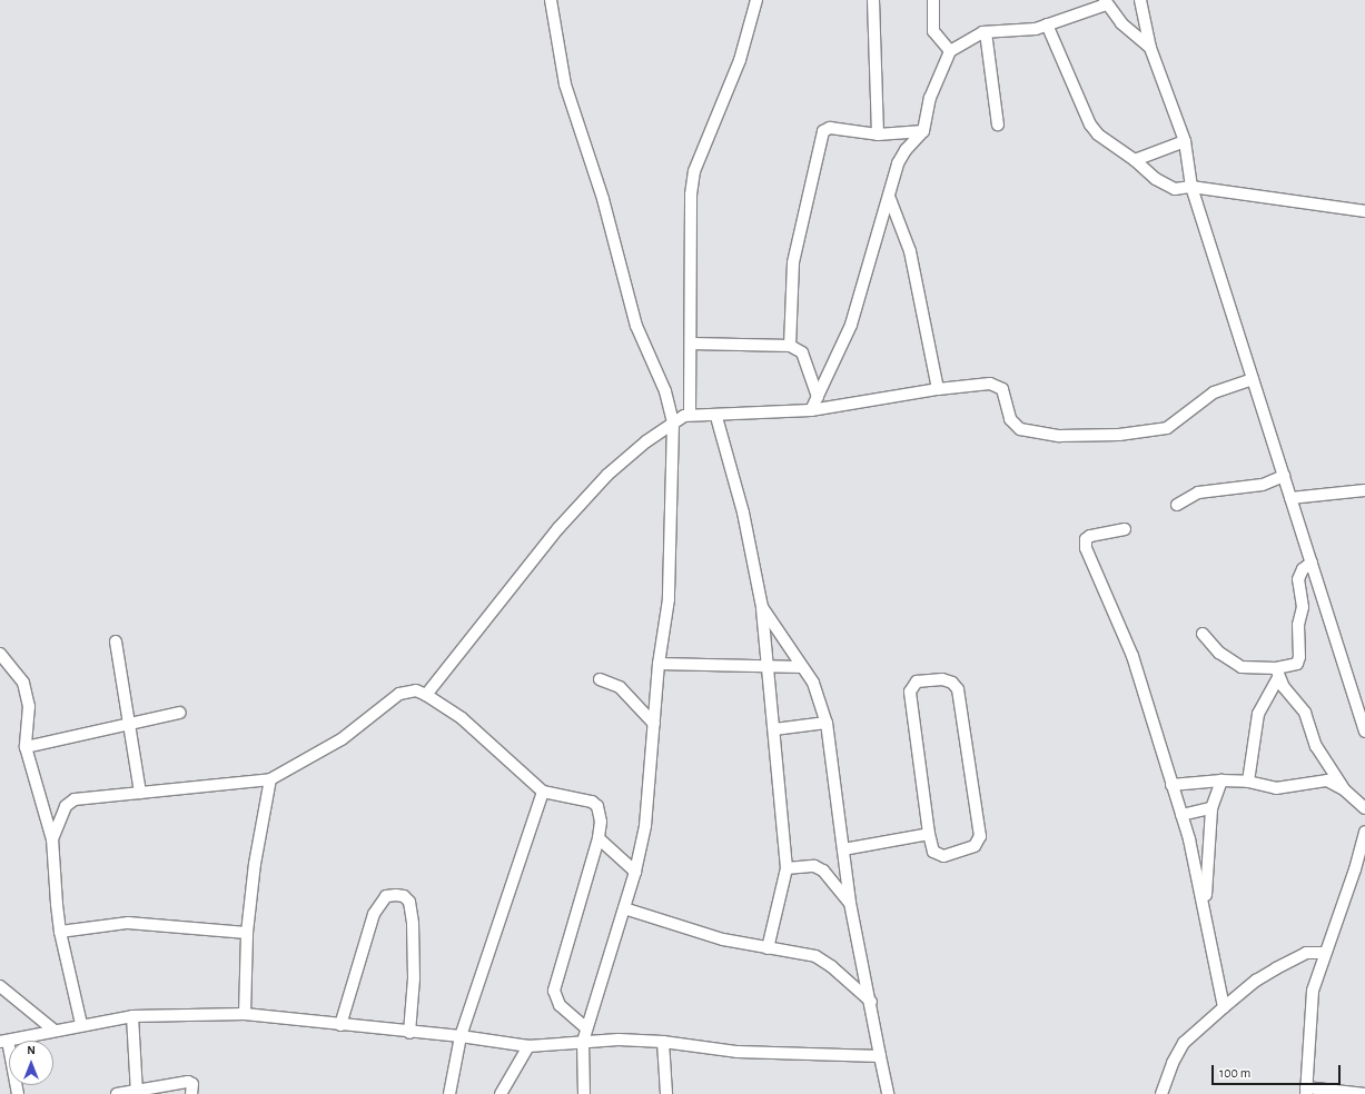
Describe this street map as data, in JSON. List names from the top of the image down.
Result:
{
  "scale_bar": "100 m",
  "north": "top"
}
